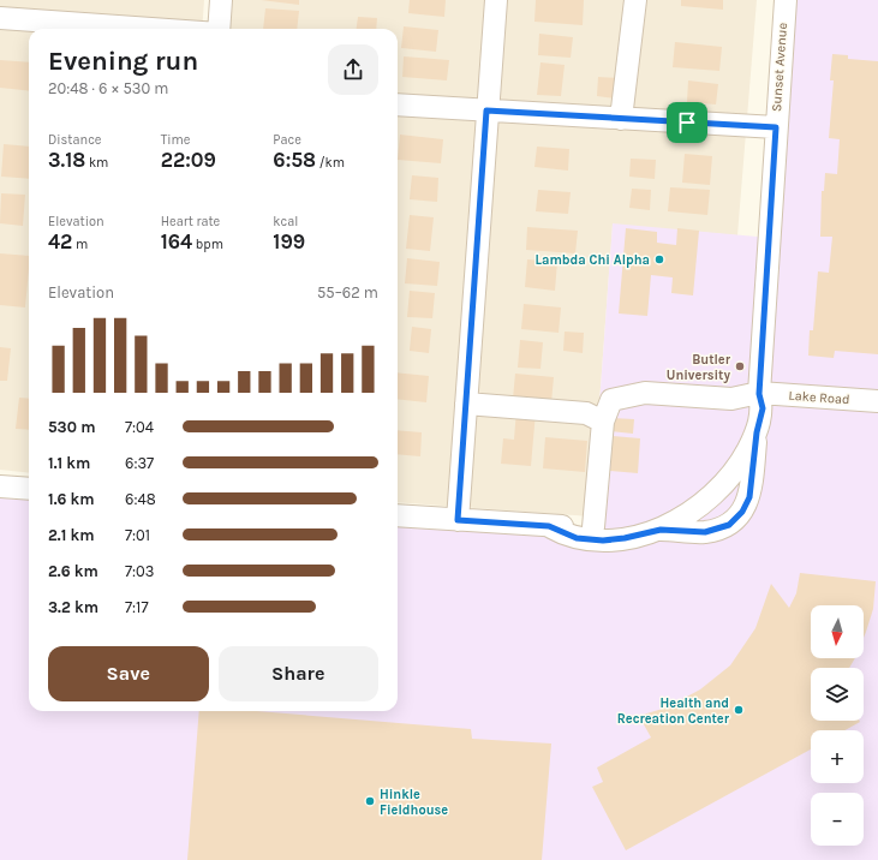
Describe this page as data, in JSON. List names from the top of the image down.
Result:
{
  "streets": {
    "street": ["Sunset Avenue", "Lake Road"]
  },
  "crossings": [
    ["Sunset Avenue", "Lake Road"]
  ],
  "places": [
    "Lambda Chi Alpha",
    "Butler University",
    "Health and Recreation Center",
    "Hinkle Fieldhouse"
  ],
  "north": "bottom",
  "page": {
    "heading": ["Evening run", "20:48 · 6 × 530 m"],
    "stats": [
      ["Distance", "3.18 km"],
      ["Time", "22:09"],
      ["Pace", "6:58 /km"],
      ["Elevation", "42 m"],
      ["Heart rate", "164 bpm"],
      ["kcal", "199"]
    ],
    "chart": ["Elevation", "55–62 m"],
    "list": [
      {
        "name": "530 m",
        "note": "7:04"
      },
      {
        "name": "1.1 km",
        "note": "6:37"
      },
      {
        "name": "1.6 km",
        "note": "6:48"
      },
      {
        "name": "2.1 km",
        "note": "7:01"
      },
      {
        "name": "2.6 km",
        "note": "7:03"
      },
      {
        "name": "3.2 km",
        "note": "7:17"
      }
    ],
    "map_buttons": ["+", "−"],
    "buttons": ["Save", "Share"]
  }
}
